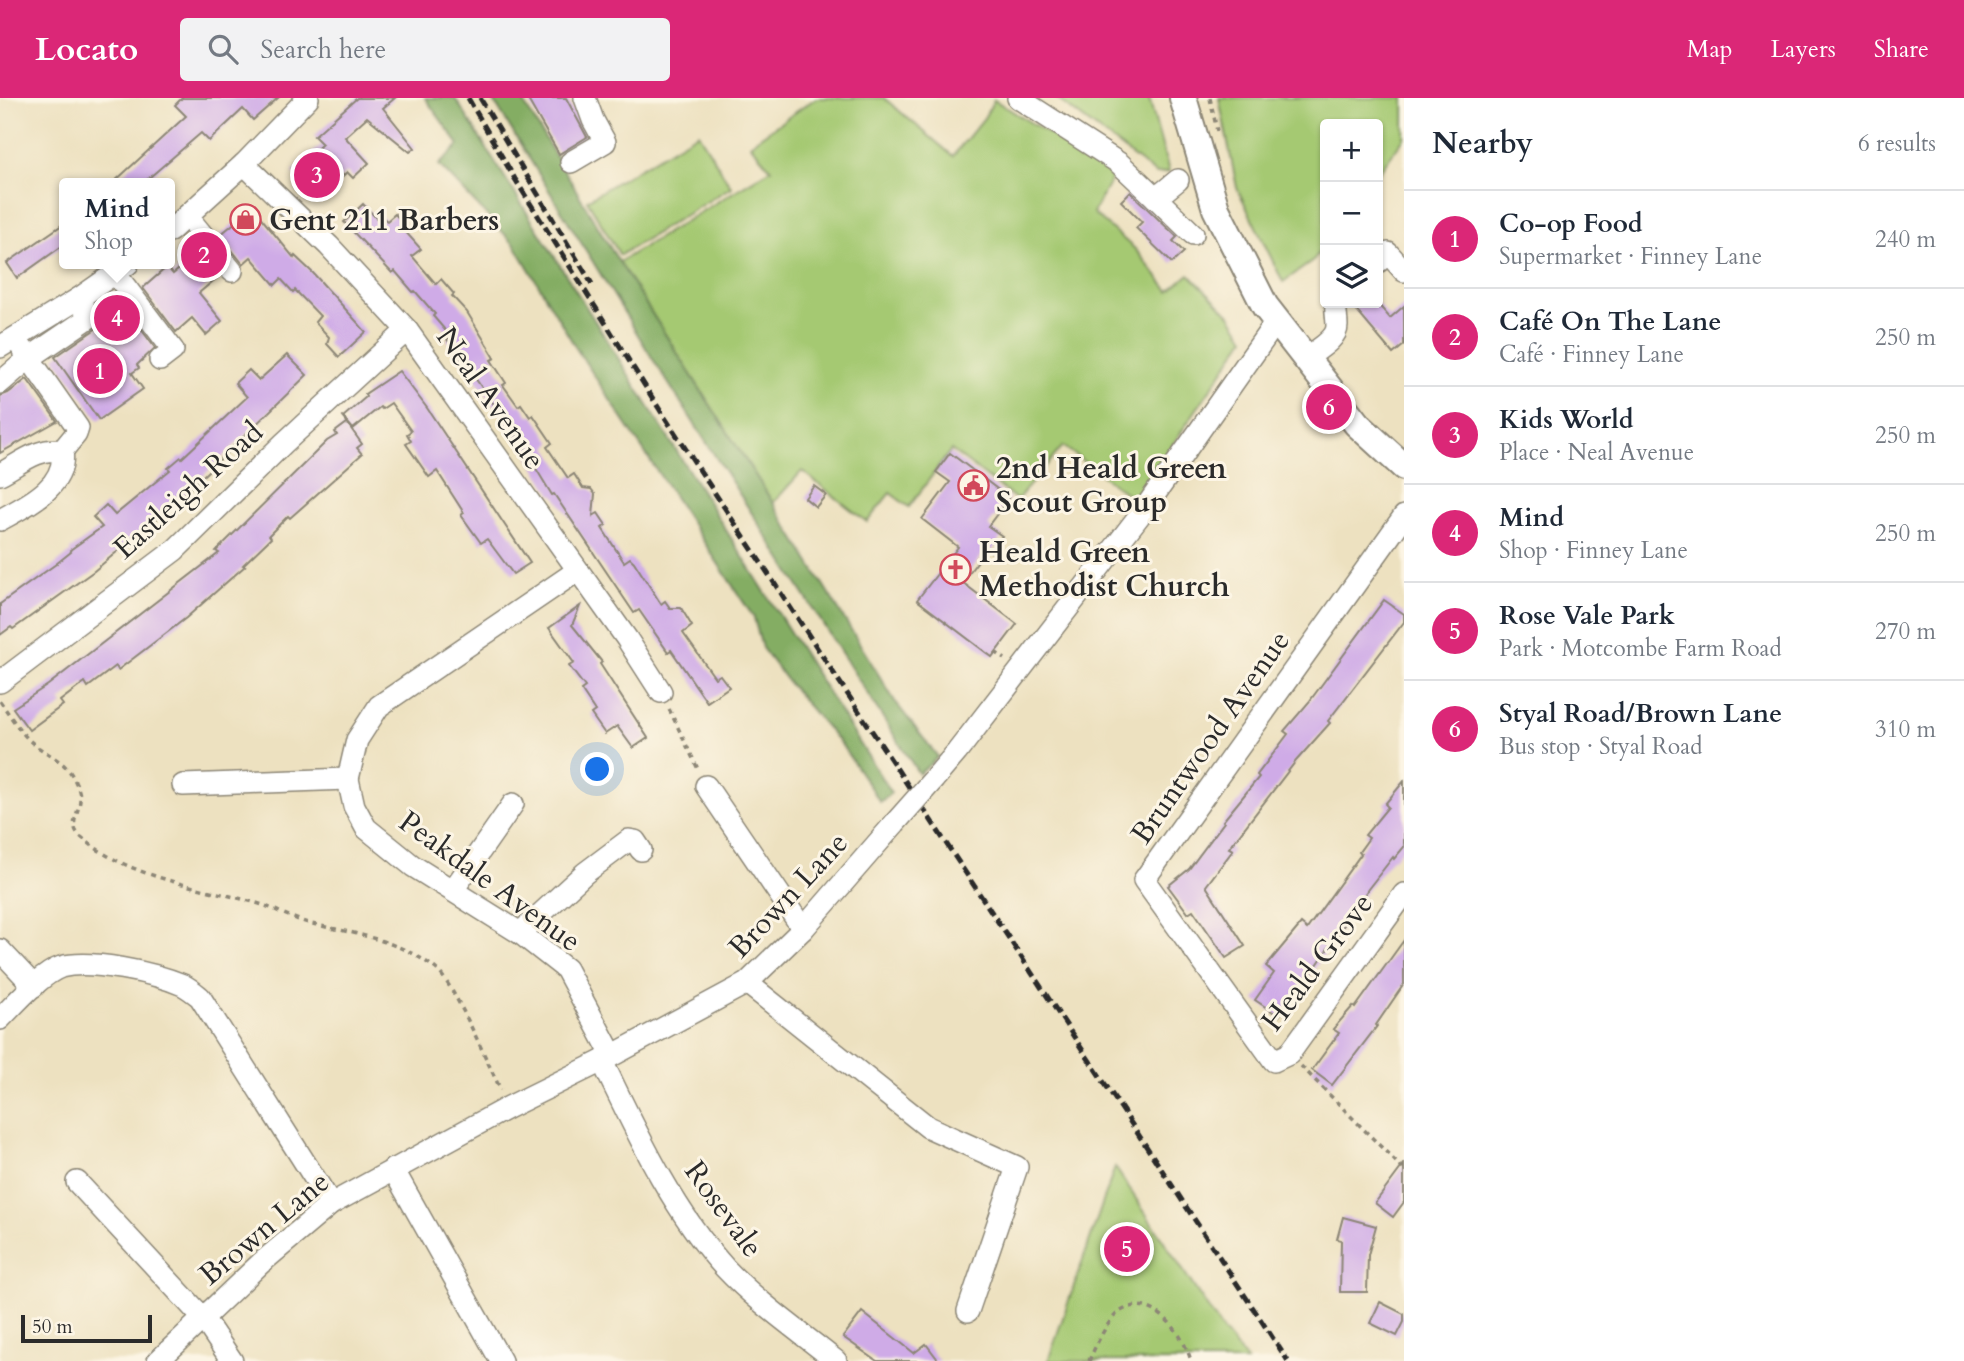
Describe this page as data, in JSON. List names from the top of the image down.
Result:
{
  "streets": {
    "street": [
      "Neal Avenue",
      "Eastleigh Road",
      "Bruntwood Avenue",
      "Peakdale Avenue",
      "Brown Lane",
      "Heald Grove",
      "Rosevale"
    ]
  },
  "crossings": [
    ["Neal Avenue", "Eastleigh Road"],
    ["Neal Avenue", "Peakdale Avenue"],
    ["Bruntwood Avenue", "Heald Grove"],
    ["Peakdale Avenue", "Brown Lane"],
    ["Peakdale Avenue", "Rosevale"],
    ["Brown Lane", "Rosevale"]
  ],
  "places": {
    "shop": ["Gent 211 Barbers"],
    "public building": ["2nd Heald Green Scout Group"],
    "church": ["Heald Green Methodist Church"]
  },
  "scale_bar": "50 m",
  "page": {
    "header": "Locato",
    "search": "Search here",
    "nav": ["Map", "Layers", "Share"],
    "heading": ["Nearby", "6 results"],
    "map_buttons": ["+", "−"],
    "pins": [
      "3",
      "2",
      "4",
      "1",
      "6",
      "5"
    ],
    "popup": ["Mind", "Shop"],
    "list": [
      {
        "mark": "1",
        "name": "Co-op Food",
        "note": "Supermarket · Finney Lane",
        "value": "240 m"
      },
      {
        "mark": "2",
        "name": "Café On The Lane",
        "note": "Café · Finney Lane",
        "value": "250 m"
      },
      {
        "mark": "3",
        "name": "Kids World",
        "note": "Place · Neal Avenue",
        "value": "250 m"
      },
      {
        "mark": "4",
        "name": "Mind",
        "note": "Shop · Finney Lane",
        "value": "250 m"
      },
      {
        "mark": "5",
        "name": "Rose Vale Park",
        "note": "Park · Motcombe Farm Road",
        "value": "270 m"
      },
      {
        "mark": "6",
        "name": "Styal Road/Brown Lane",
        "note": "Bus stop · Styal Road",
        "value": "310 m"
      }
    ],
    "scale": "50 m"
  }
}
